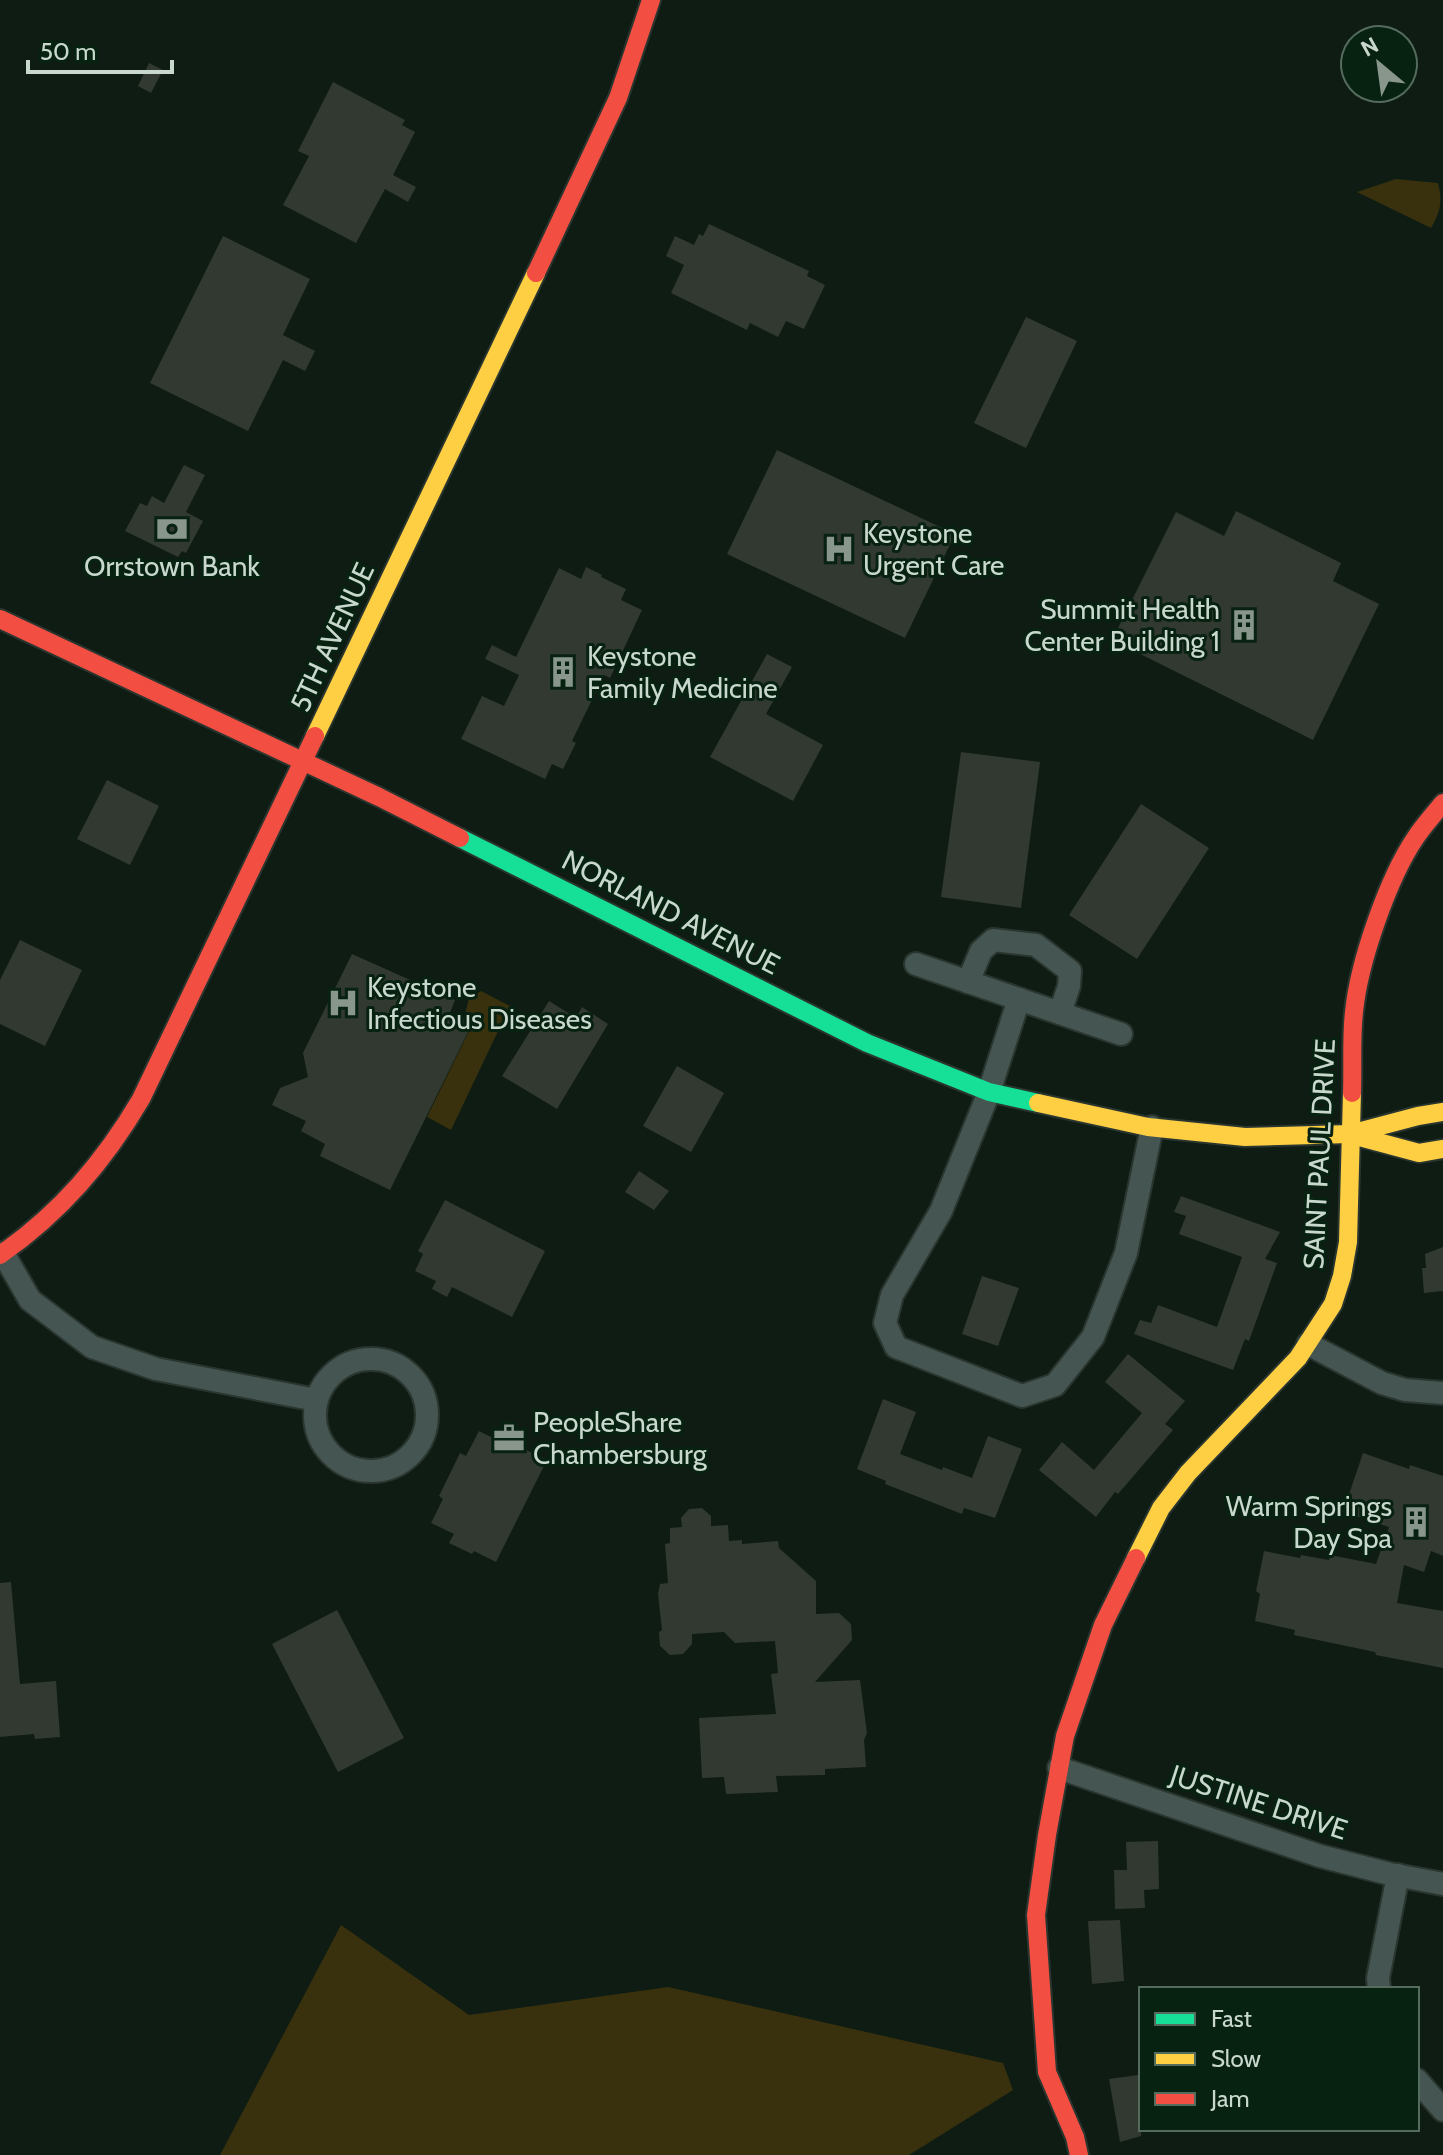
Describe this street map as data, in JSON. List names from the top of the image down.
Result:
{
  "streets": {
    "street": [
      "5TH AVENUE",
      "NORLAND AVENUE",
      "SAINT PAUL DRIVE",
      "JUSTINE DRIVE"
    ]
  },
  "crossings": [
    ["5TH AVENUE", "NORLAND AVENUE"],
    ["NORLAND AVENUE", "SAINT PAUL DRIVE"],
    ["SAINT PAUL DRIVE", "JUSTINE DRIVE"]
  ],
  "places": {
    "bank": ["Orrstown Bank"],
    "hospital": ["Keystone Urgent Care", "Keystone Infectious Diseases"],
    "building": ["Summit Health Center Building 1", "Keystone Family Medicine", "Warm Springs Day Spa"],
    "office": ["PeopleShare Chambersburg"]
  },
  "legend": ["Fast", "Slow", "Jam"],
  "scale_bar": "50 m",
  "north": "top left"
}
